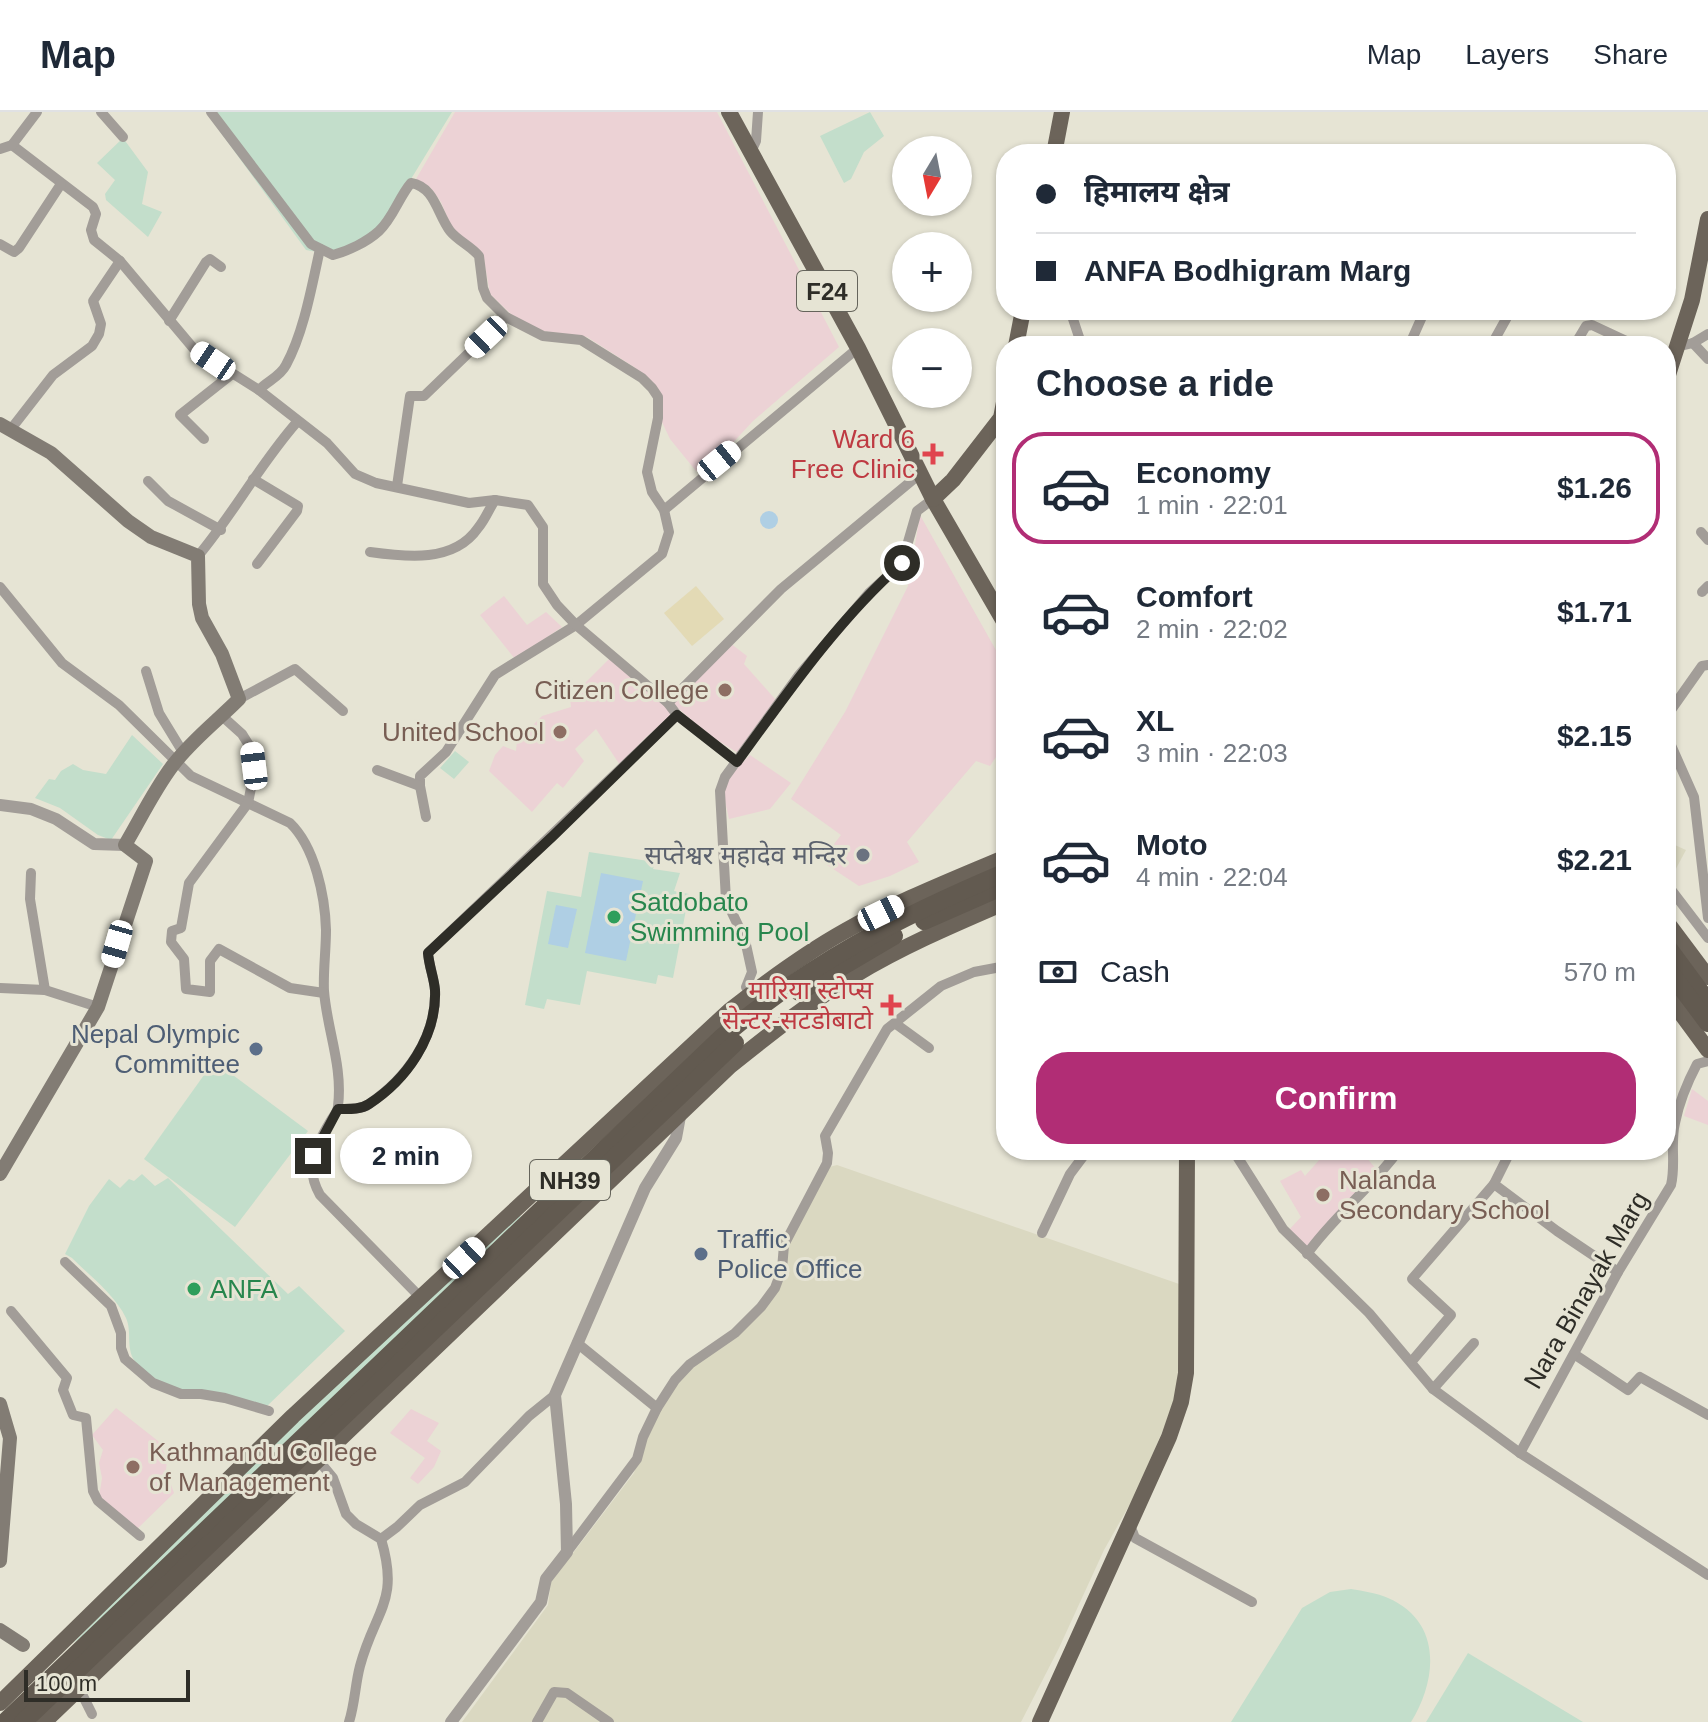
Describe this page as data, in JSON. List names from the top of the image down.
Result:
{
  "streets": {
    "highway": ["NH39"],
    "main road": ["F24"],
    "street": ["Nara Binayak Marg"]
  },
  "places": {
    "health": ["Ward 6 Free Clinic", "मारिया स्टोप्स सेन्टर-सटडोबाटो"],
    "other": [
      "Citizen College",
      "United School",
      "सप्तेश्वर महादेव मन्दिर",
      "Satdobato Swimming Pool",
      "Nepal Olympic Committee",
      "Nalanda Secondary School",
      "Traffic Police Office",
      "ANFA",
      "Kathmandu College of Management"
    ]
  },
  "scale_bar": "100 m",
  "north": "bottom",
  "page": {
    "header": "Map",
    "nav": ["Map", "Layers", "Share"],
    "map_buttons": ["+", "−"],
    "banner": ["हिमालय क्षेत्र", "ANFA Bodhigram Marg"],
    "heading": "Choose a ride",
    "list": [
      {
        "name": "Economy",
        "note": "1 min · 22:01",
        "value": "$1.26"
      },
      {
        "name": "Comfort",
        "note": "2 min · 22:02",
        "value": "$1.71"
      },
      {
        "name": "XL",
        "note": "3 min · 22:03",
        "value": "$2.15"
      },
      {
        "name": "Moto",
        "note": "4 min · 22:04",
        "value": "$2.21"
      }
    ],
    "pay": ["Cash", "570 m"],
    "buttons": "Confirm",
    "bubble": "2 min",
    "scale": "100 m"
  }
}
